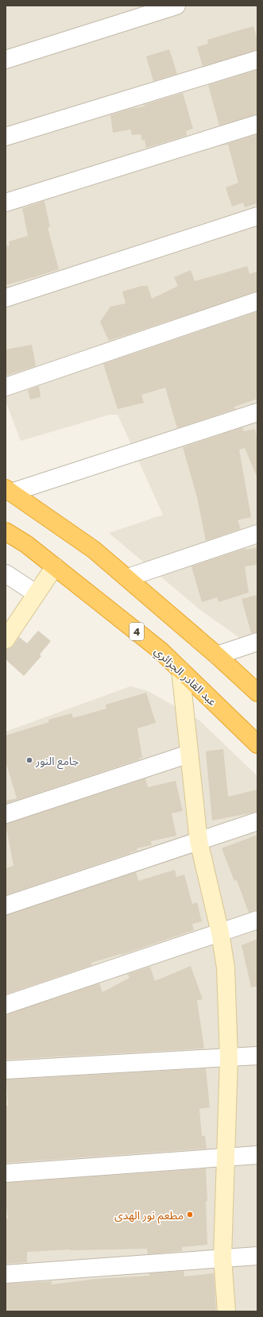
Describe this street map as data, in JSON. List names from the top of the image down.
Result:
{
  "streets": {
    "highway": ["4", "عبد القادر الجزائري"]
  },
  "places": ["جامع النور", "مطعم نور الهدى"]
}
